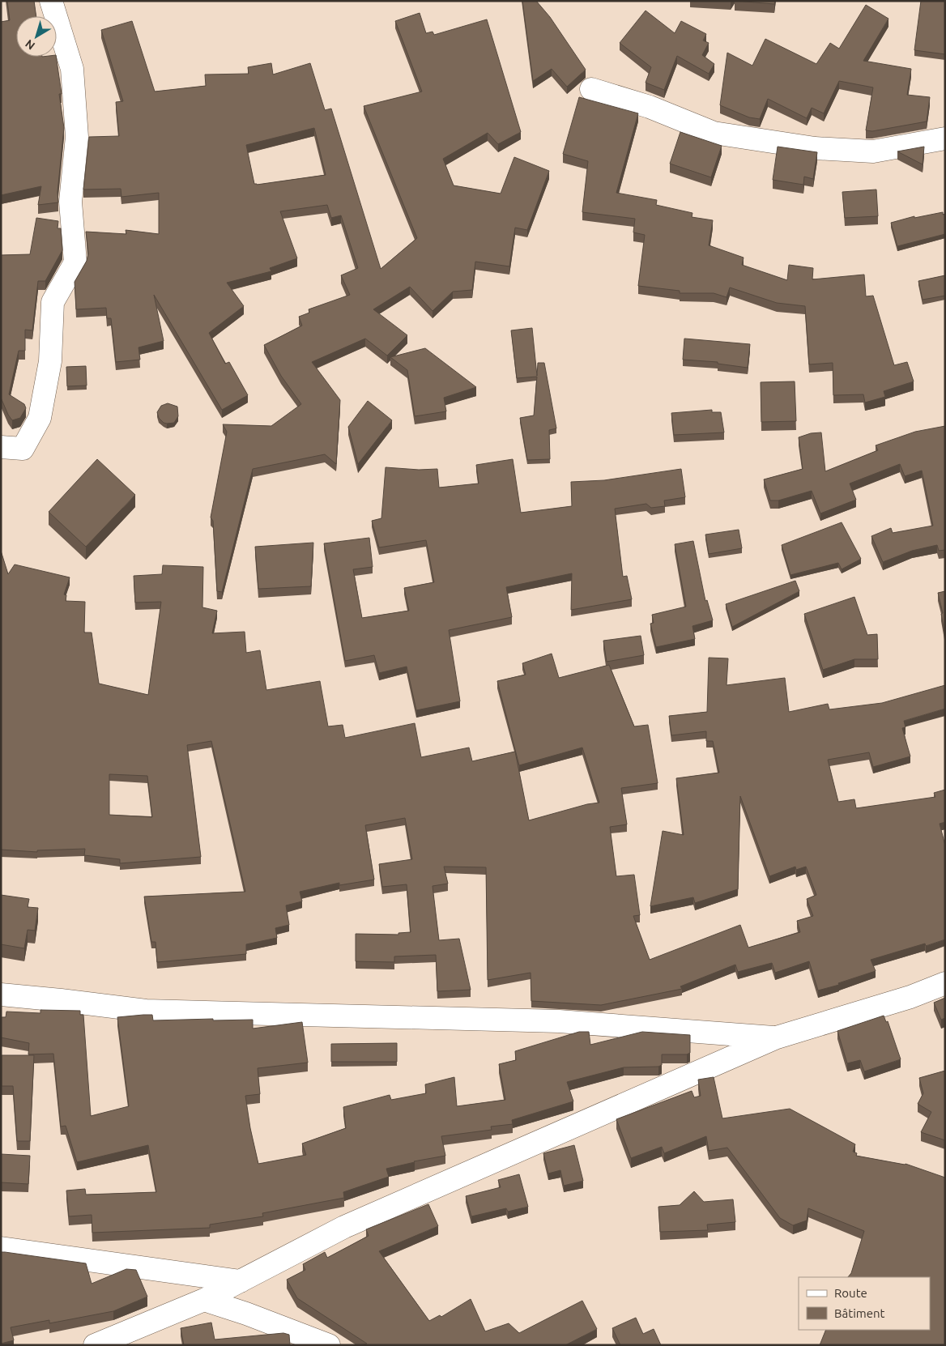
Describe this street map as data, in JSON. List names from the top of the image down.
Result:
{
  "legend": ["Route", "Bâtiment"],
  "north": "bottom left"
}
